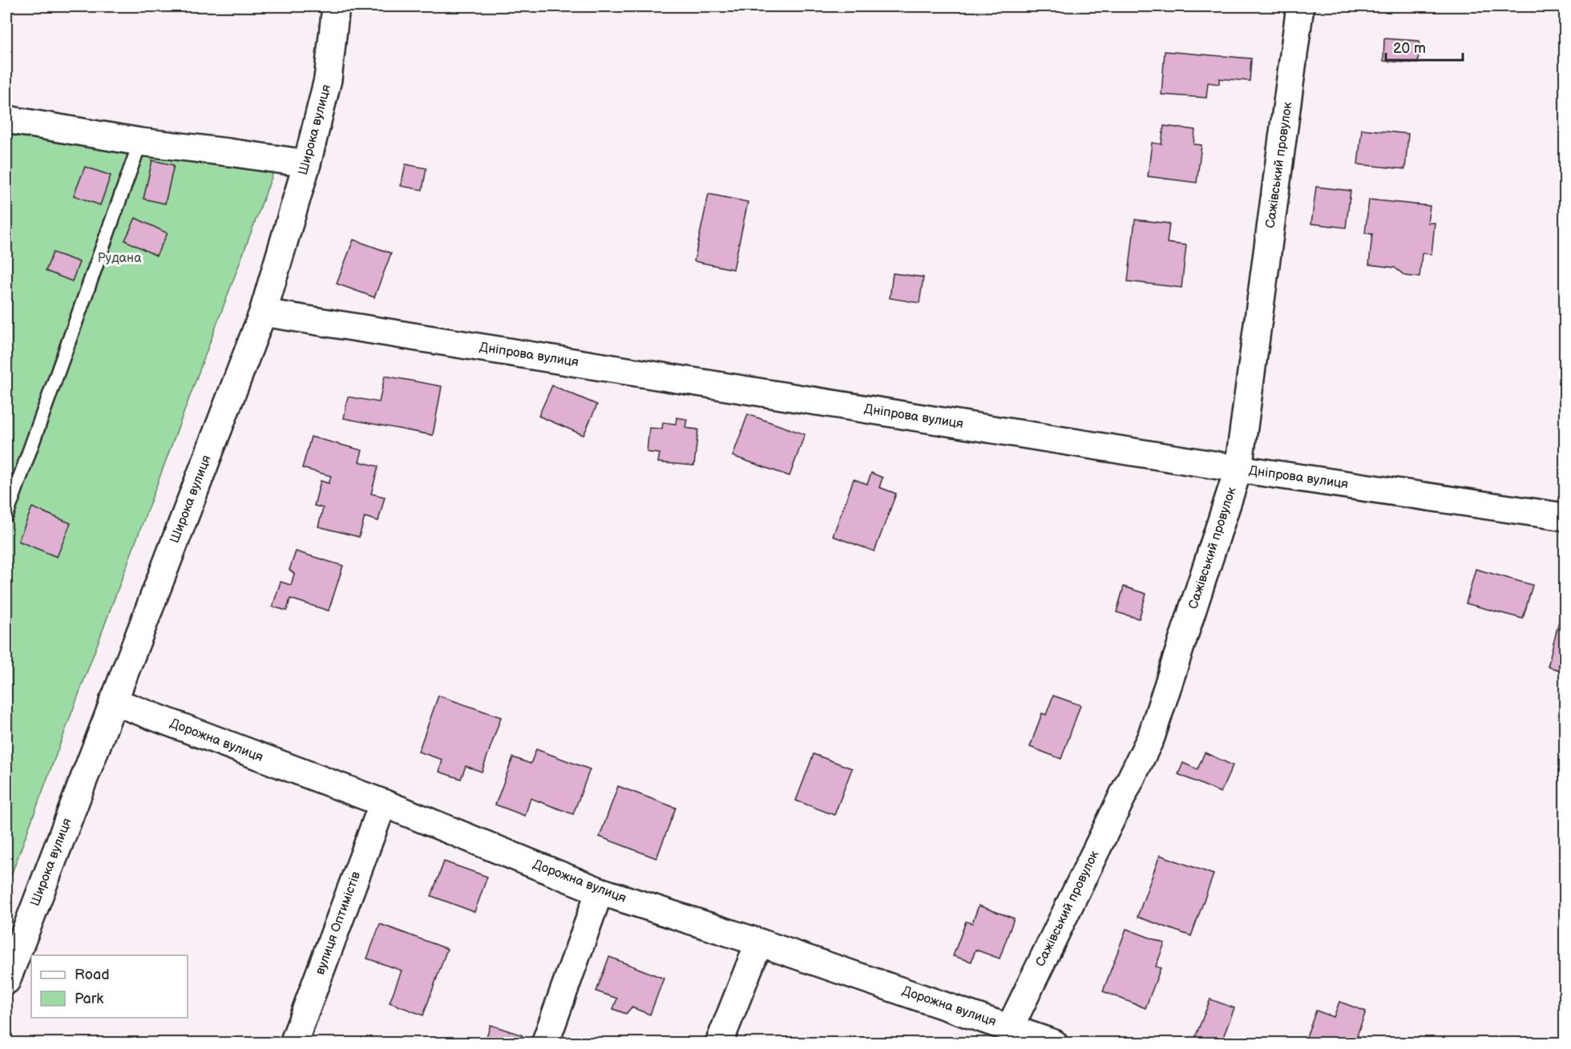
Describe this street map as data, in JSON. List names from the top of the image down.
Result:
{
  "streets": {
    "street": [
      "Широка вулиця",
      "Сажівський провулок",
      "Дніпрова вулиця",
      "Дорожна вулиця",
      "вулиця Оптимістів"
    ]
  },
  "crossings": [
    ["Широка вулиця", "Дніпрова вулиця"],
    ["Широка вулиця", "Дорожна вулиця"],
    ["Сажівський провулок", "Дніпрова вулиця"],
    ["Сажівський провулок", "Дорожна вулиця"],
    ["Дорожна вулиця", "вулиця Оптимістів"]
  ],
  "parks": ["Рудана"],
  "legend": ["Road", "Park"],
  "scale_bar": "20 m"
}
